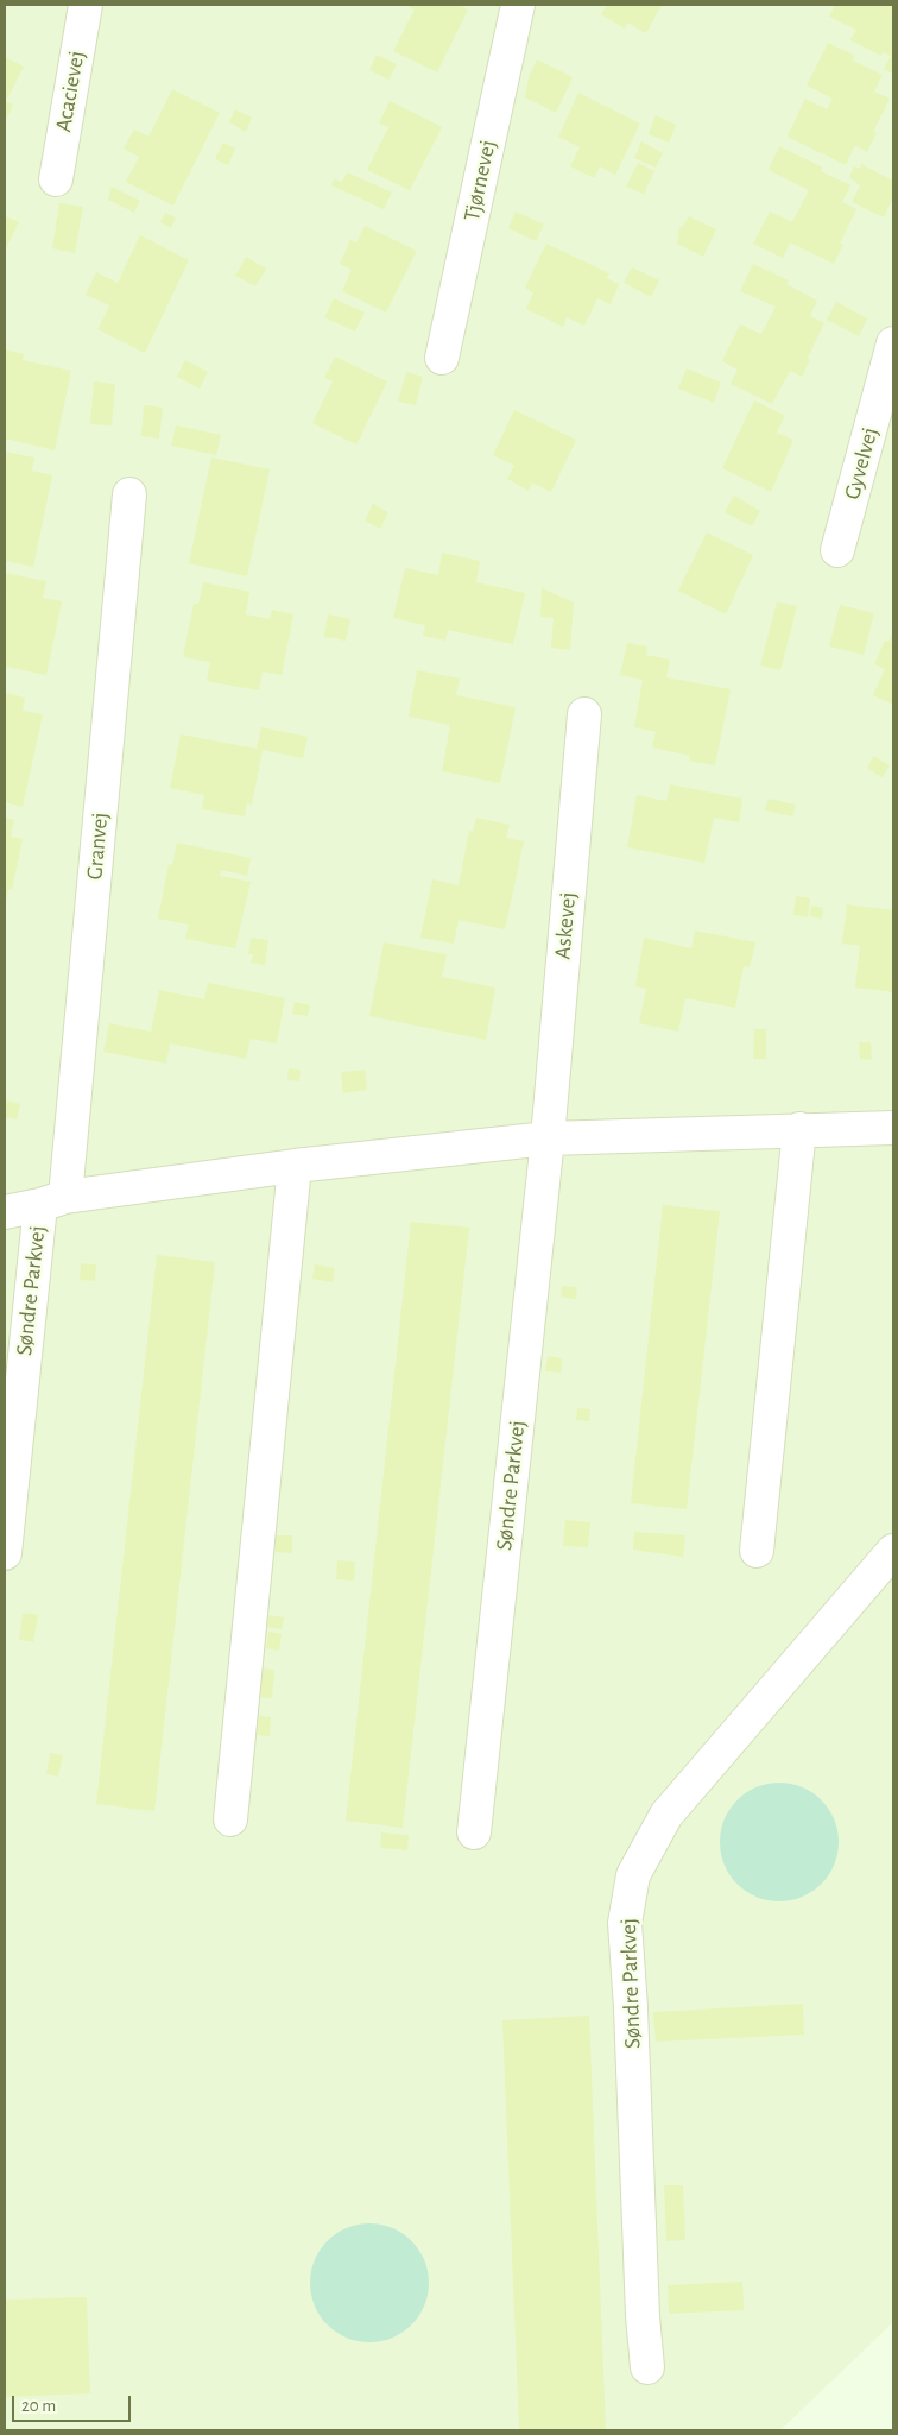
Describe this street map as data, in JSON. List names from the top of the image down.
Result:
{
  "streets": {
    "street": [
      "Acacievej",
      "Tjørnevej",
      "Gyvelvej",
      "Granvej",
      "Askevej",
      "Søndre Parkvej"
    ]
  },
  "crossings": [
    ["Granvej", "Søndre Parkvej"],
    ["Askevej", "Søndre Parkvej"]
  ],
  "scale_bar": "20 m"
}
